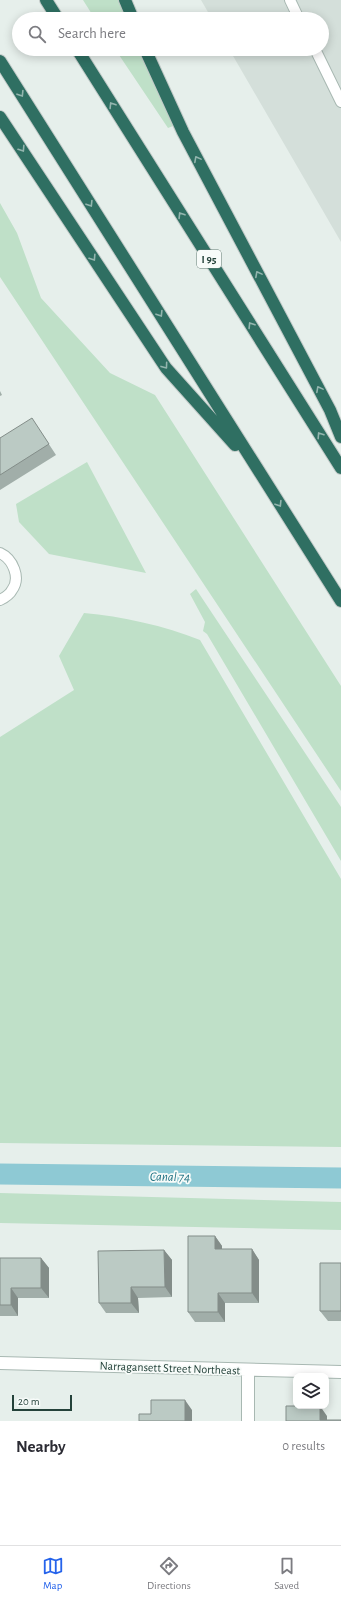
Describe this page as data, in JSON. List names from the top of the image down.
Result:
{
  "streets": {
    "highway": ["I 95"],
    "street": ["Narragansett Street Northeast"]
  },
  "water": ["Canal 74"],
  "scale_bar": "20 m",
  "page": {
    "search": "Search here",
    "scale": "20 m",
    "heading": ["Nearby", "0 results"],
    "nav": ["Map", "Directions", "Saved"]
  }
}
